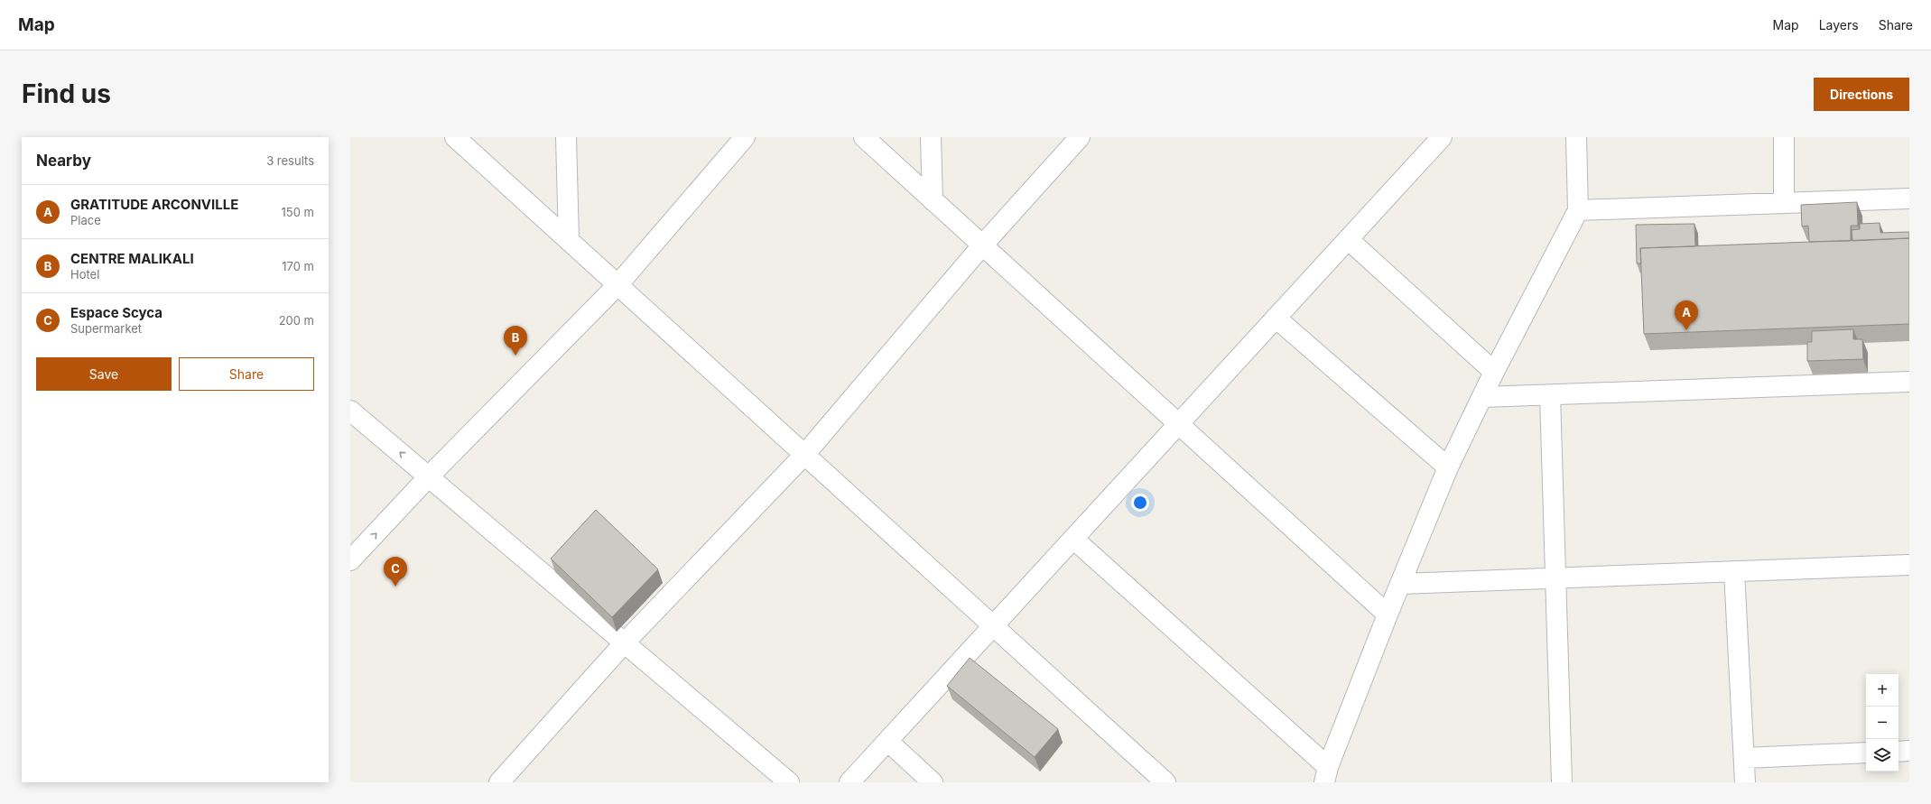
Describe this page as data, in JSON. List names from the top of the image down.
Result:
{
  "page": {
    "header": "Map",
    "nav": ["Map", "Layers", "Share"],
    "buttons": [
      "Directions",
      ["Save", "Share"]
    ],
    "title": "Find us",
    "heading": ["Nearby", "3 results"],
    "list": [
      {
        "mark": "A",
        "name": "GRATITUDE ARCONVILLE",
        "note": "Place",
        "value": "150 m"
      },
      {
        "mark": "B",
        "name": "CENTRE MALIKALI",
        "note": "Hotel",
        "value": "170 m"
      },
      {
        "mark": "C",
        "name": "Espace Scyca",
        "note": "Supermarket",
        "value": "200 m"
      }
    ],
    "pins": ["A", "B", "C"],
    "map_buttons": ["+", "−"]
  }
}
